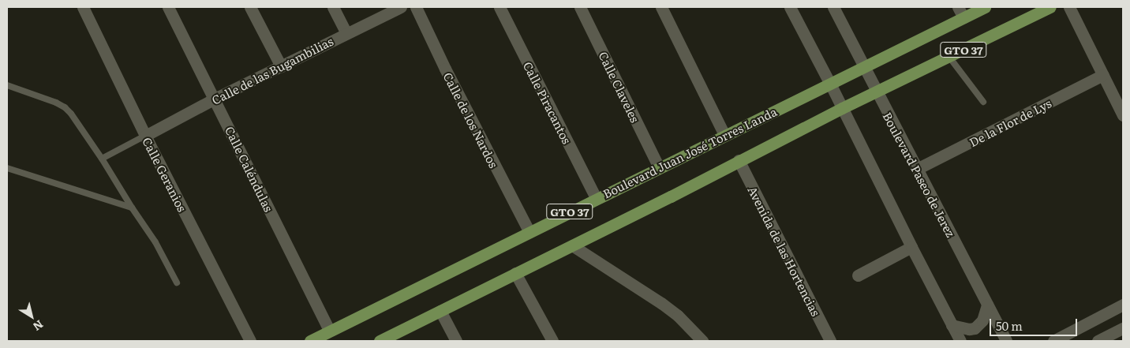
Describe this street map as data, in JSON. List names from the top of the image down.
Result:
{
  "streets": {
    "main road": ["GTO 37", "Boulevard Juan José Torres Landa"],
    "street": [
      "Calle de las Bugambilias",
      "Calle Claveles",
      "Calle Piracantos",
      "Calle de los Nardos",
      "De la Flor de Lys",
      "Calle Caléndulas",
      "Calle Geranios",
      "Boulevard Paseo de Jerez",
      "Avenida de las Hortencias"
    ]
  },
  "crossings": [
    ["GTO 37", "Boulevard Paseo de Jerez"],
    ["GTO 37", "Avenida de las Hortencias"],
    ["Calle de las Bugambilias", "Calle Caléndulas"],
    ["Calle de las Bugambilias", "Calle Geranios"],
    ["Calle Claveles", "Boulevard Juan José Torres Landa"],
    ["Calle Piracantos", "Boulevard Juan José Torres Landa"],
    ["Calle de los Nardos", "Boulevard Juan José Torres Landa"],
    ["De la Flor de Lys", "Boulevard Paseo de Jerez"],
    ["Boulevard Juan José Torres Landa", "Calle Caléndulas"],
    ["Boulevard Juan José Torres Landa", "Boulevard Paseo de Jerez"]
  ],
  "scale_bar": "50 m",
  "north": "bottom right"
}
